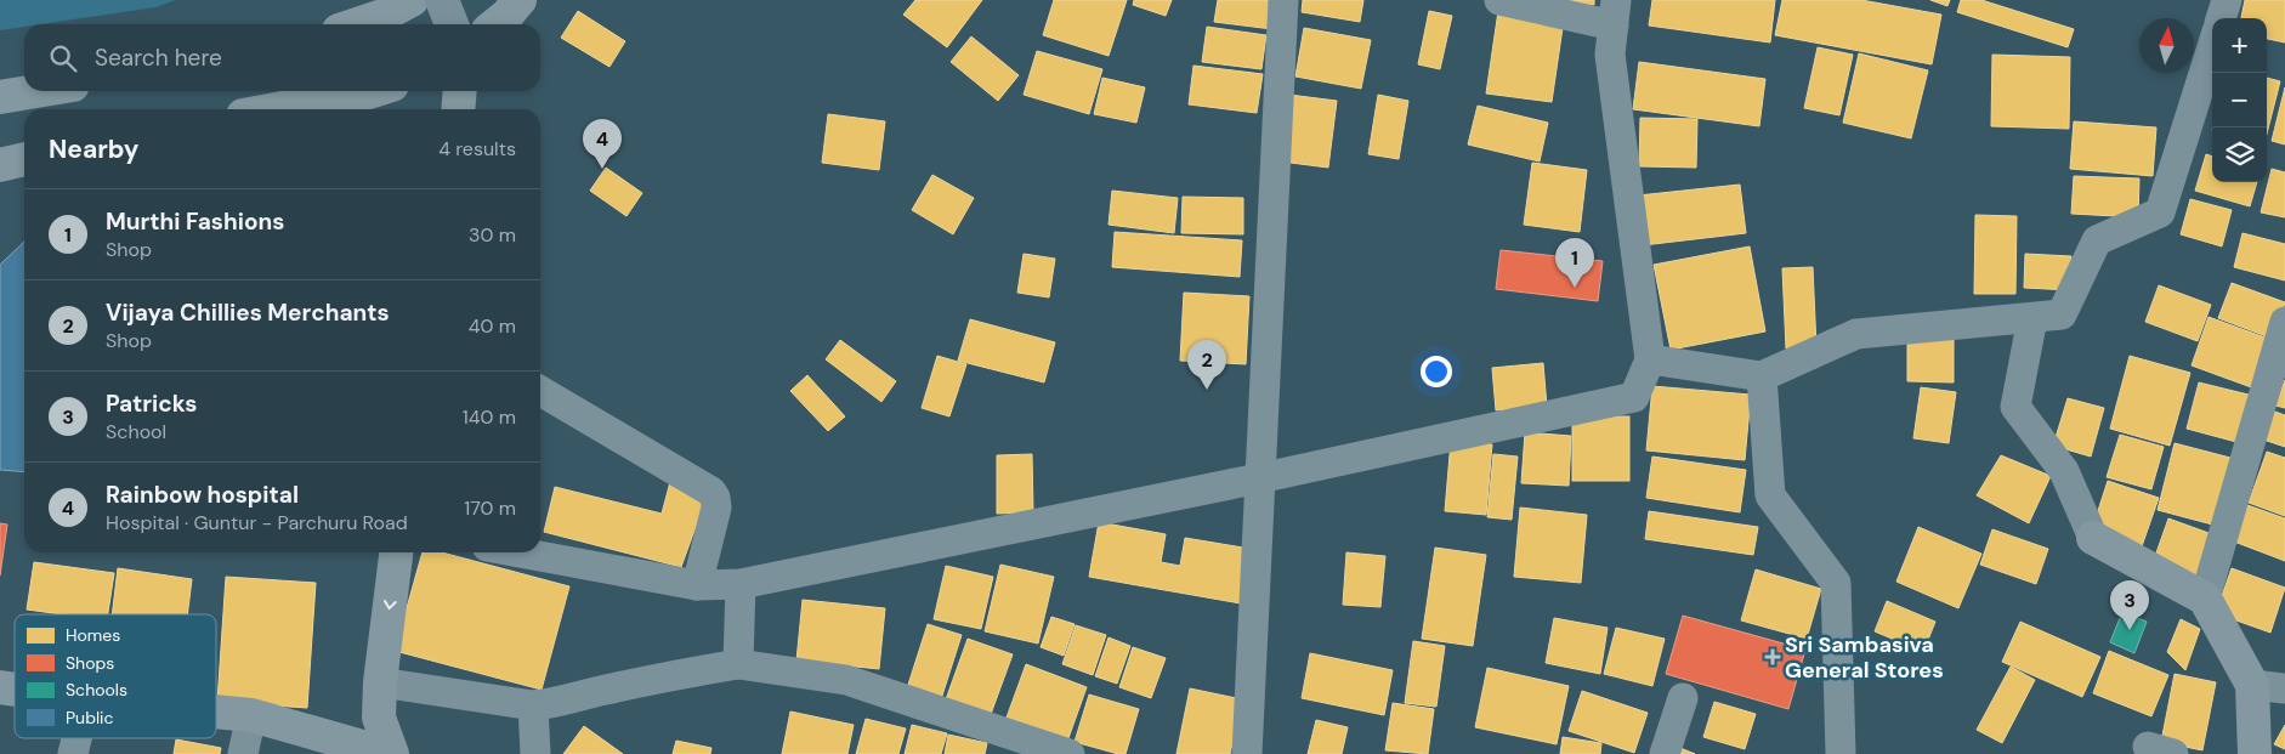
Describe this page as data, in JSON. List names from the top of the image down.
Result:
{
  "places": {
    "health": ["Sri Sambasiva General Stores"]
  },
  "legend": [
    "Homes",
    "Shops",
    "Schools",
    "Public"
  ],
  "north": "top",
  "page": {
    "map_buttons": ["+", "−"],
    "search": "Search here",
    "heading": ["Nearby", "4 results"],
    "pins": [
      "4",
      "1",
      "2",
      "3"
    ],
    "list": [
      {
        "mark": "1",
        "name": "Murthi Fashions",
        "note": "Shop",
        "value": "30 m"
      },
      {
        "mark": "2",
        "name": "Vijaya Chillies Merchants",
        "note": "Shop",
        "value": "40 m"
      },
      {
        "mark": "3",
        "name": "Patricks",
        "note": "School",
        "value": "140 m"
      },
      {
        "mark": "4",
        "name": "Rainbow hospital",
        "note": "Hospital · Guntur - Parchuru Road",
        "value": "170 m"
      }
    ]
  }
}
